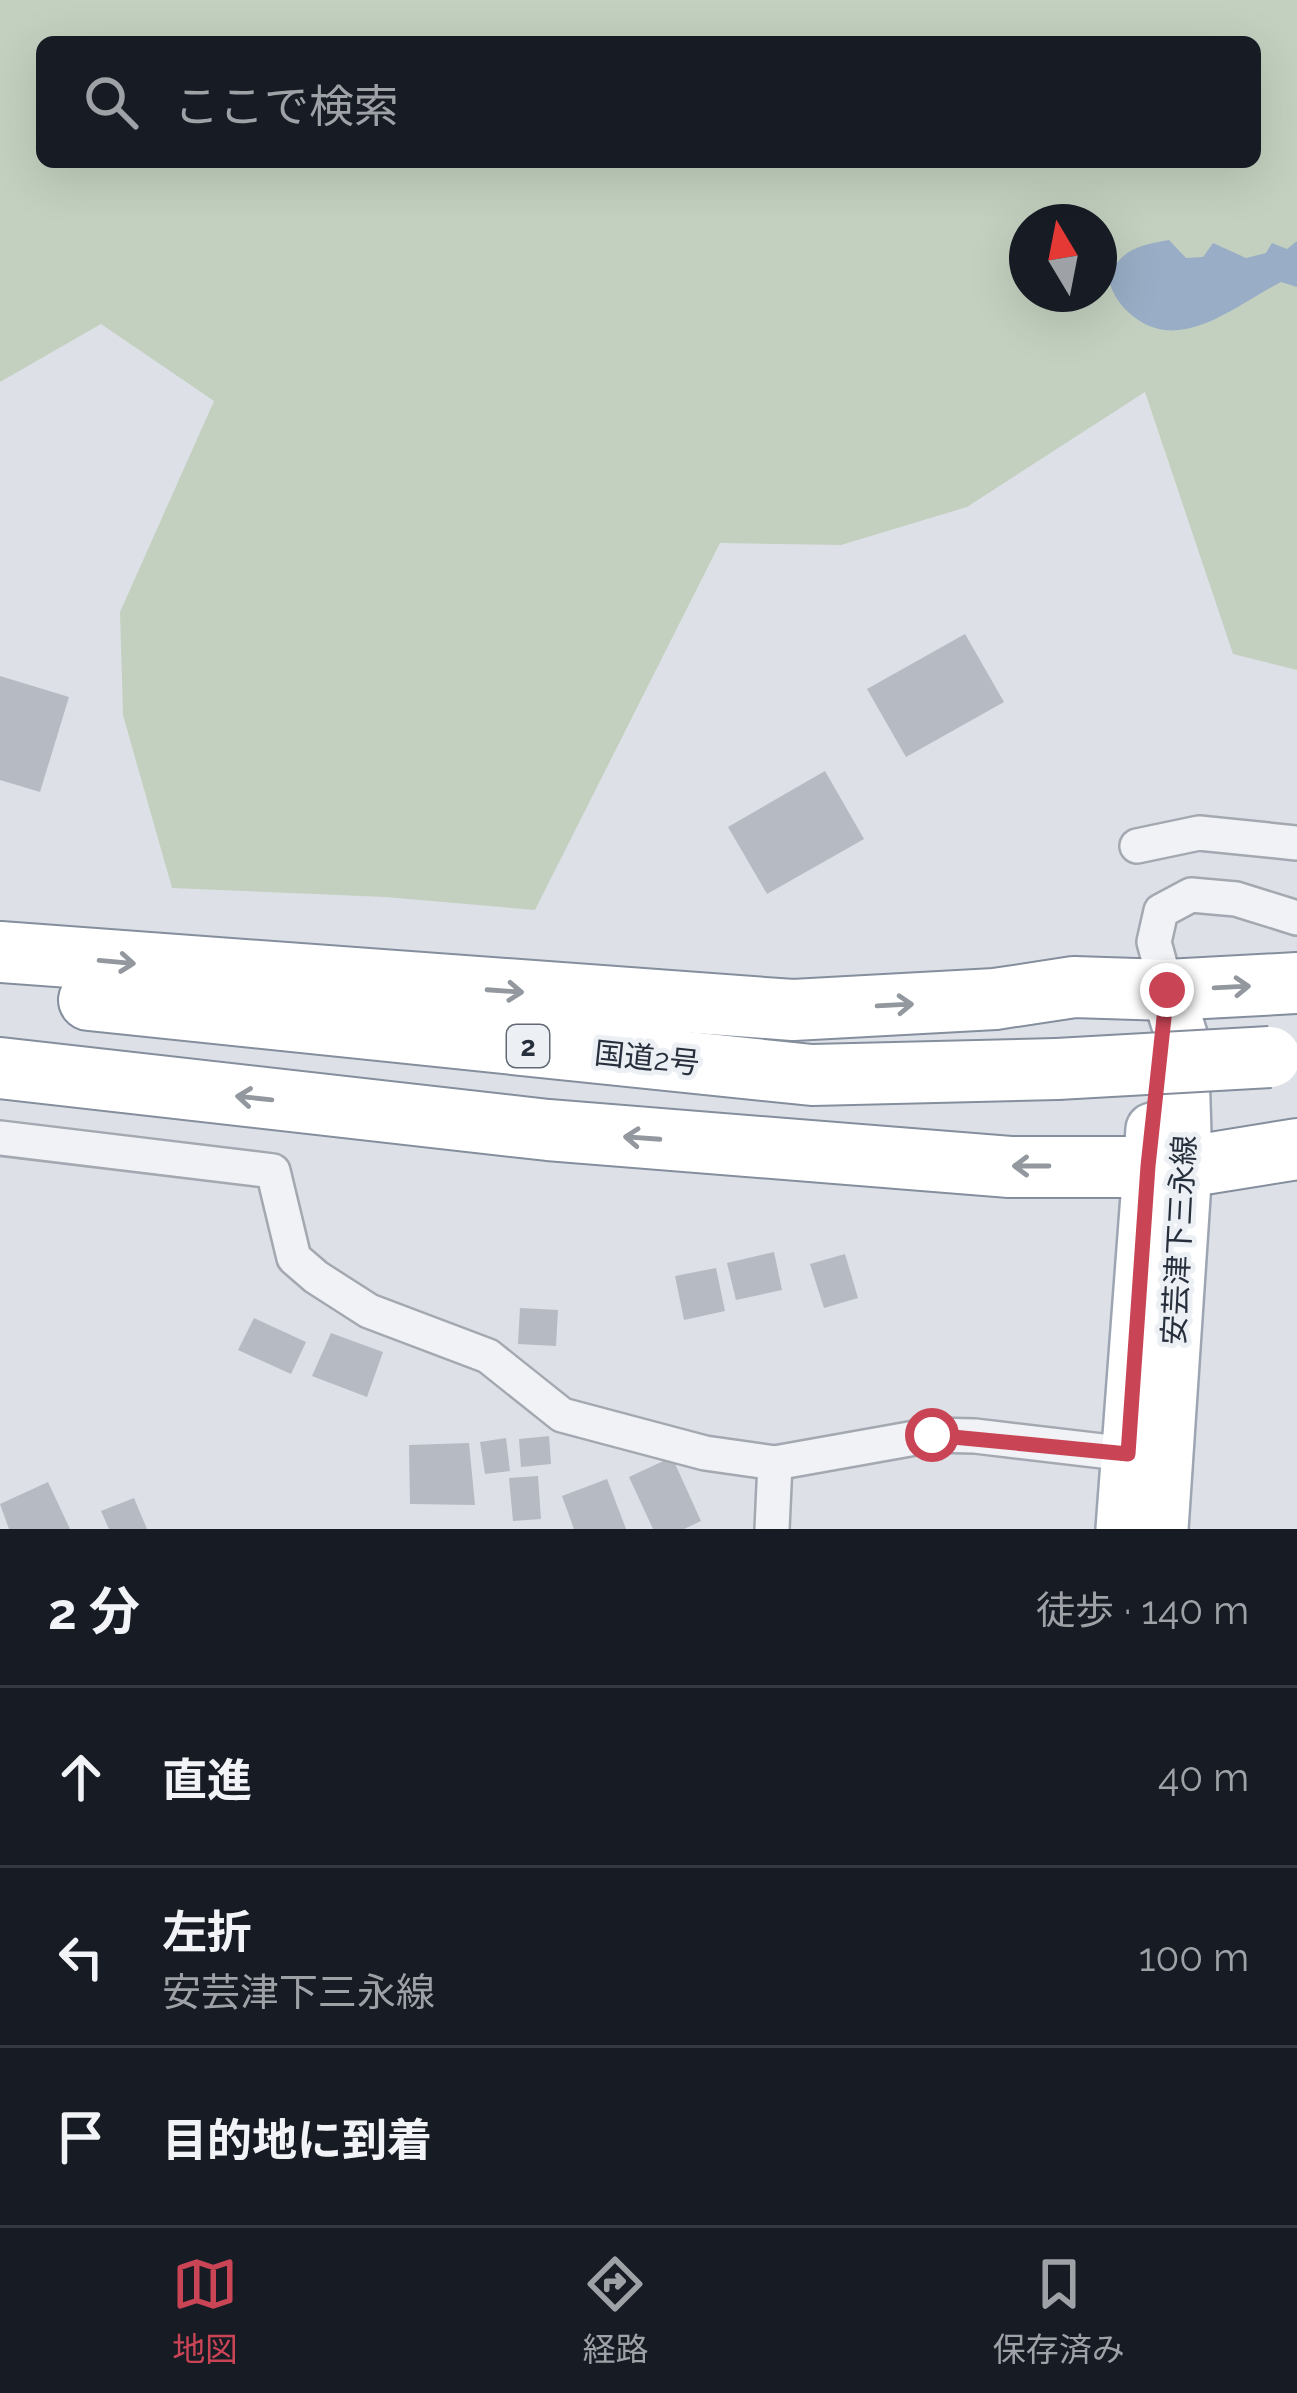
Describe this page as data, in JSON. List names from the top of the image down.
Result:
{
  "streets": {
    "highway": ["2", "国道2号"],
    "main road": ["安芸津下三永線"]
  },
  "north": "top",
  "page": {
    "search": "ここで検索",
    "heading": ["2 分", "徒歩 · 140 m"],
    "list": [
      ["直進", "40 m"],
      ["左折", "安芸津下三永線", "100 m"],
      "目的地に到着"
    ],
    "nav": ["地図", "経路", "保存済み"]
  }
}
